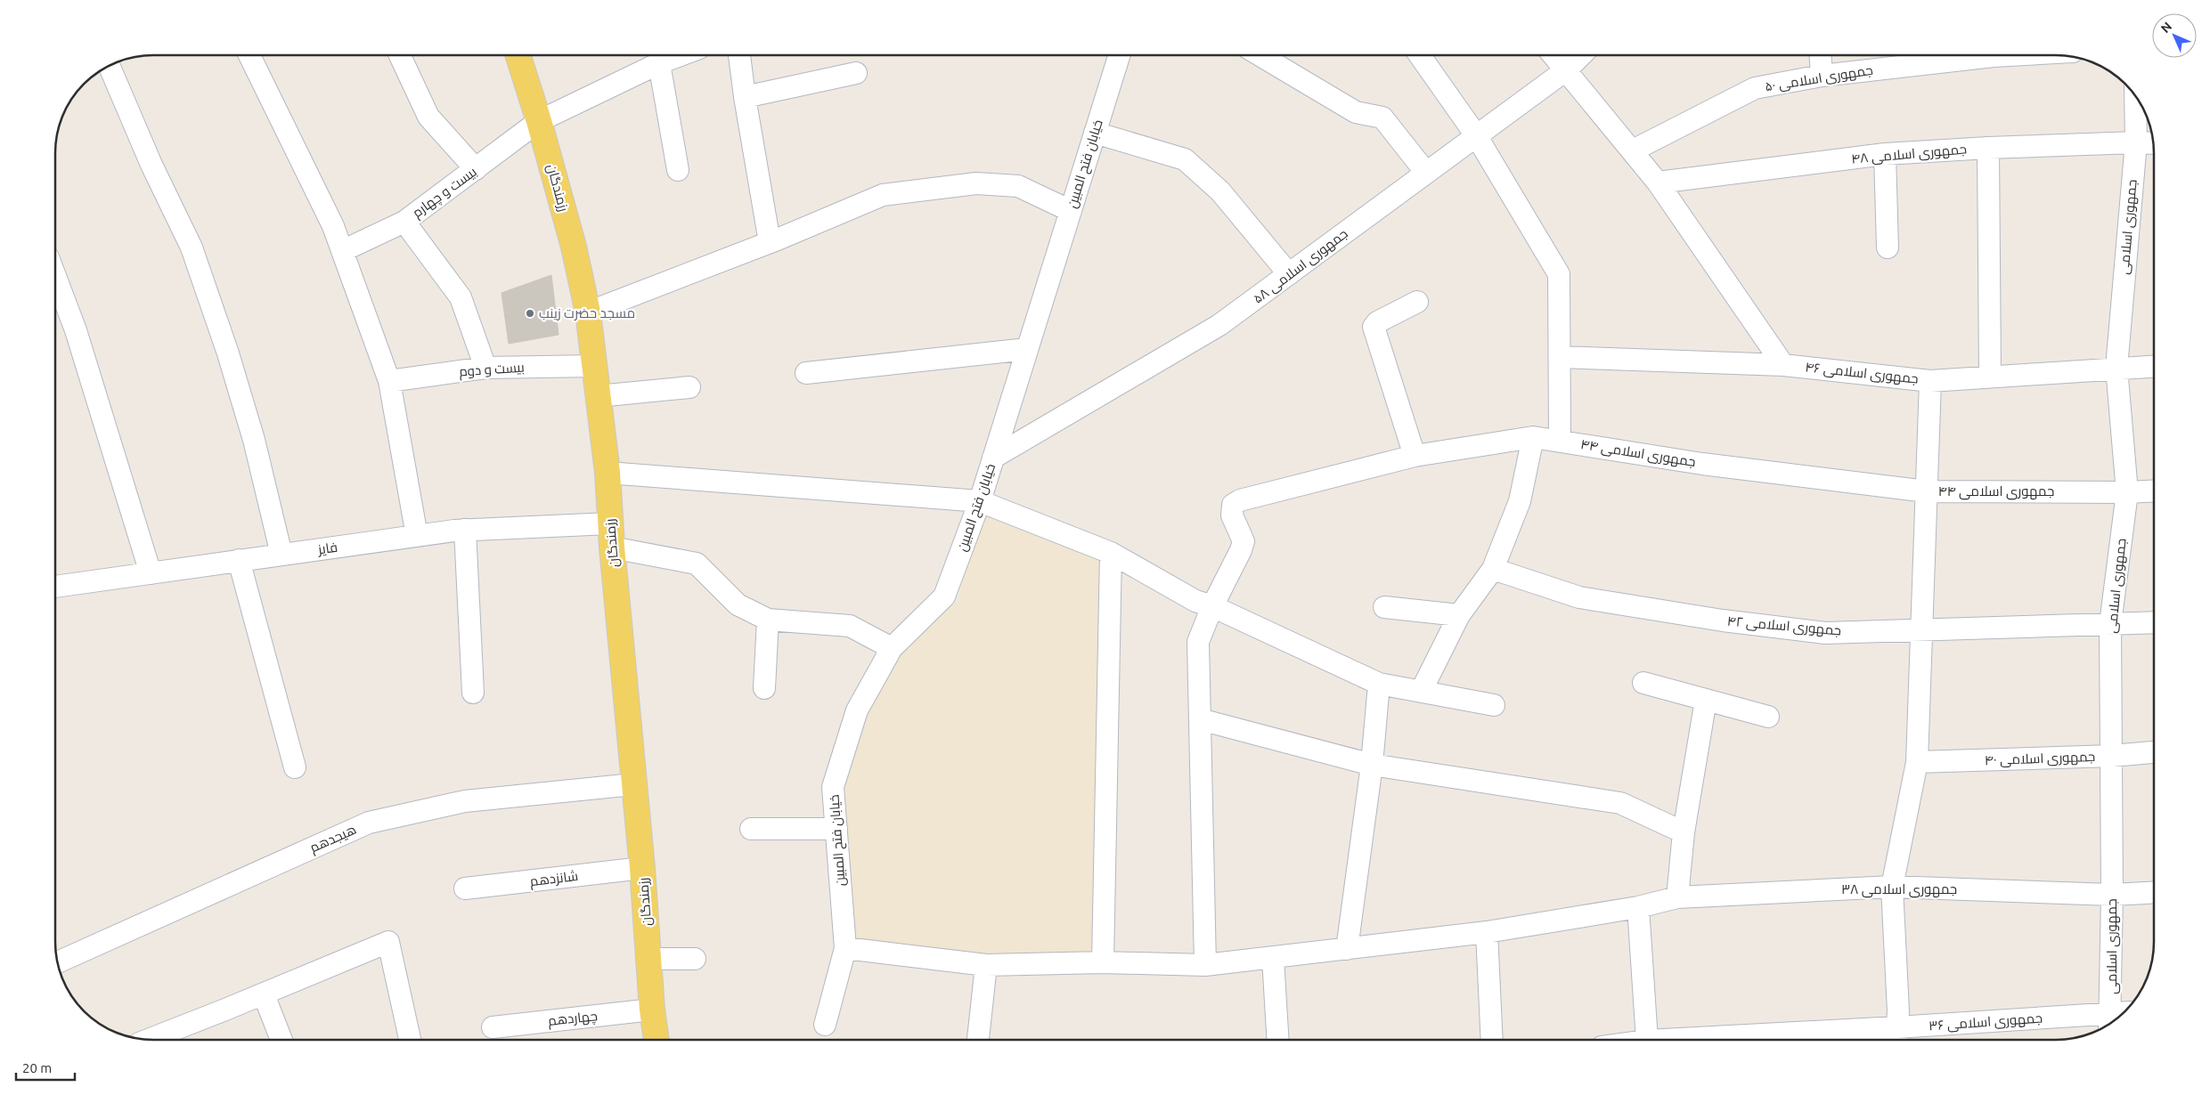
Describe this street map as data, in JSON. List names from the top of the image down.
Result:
{
  "streets": {
    "main road": ["رزمندگان"],
    "street": [
      "جمهوری اسلامی ۵۰",
      "جمهوری اسلامی ۴۸",
      "خیابان فتح المبین",
      "بیست و چهارم",
      "جمهوری اسلامی",
      "جمهوری اسلامی ۵۸",
      "بیست و دوم",
      "جمهوری اسلامی ۴۶",
      "جمهوری اسلامی ۴۴",
      "فایز",
      "جمهوری اسلامی ۴۲",
      "جمهوری اسلامی ۴۰",
      "هیجدهم",
      "شانزدهم",
      "جمهوری اسلامی ۳۸",
      "چهاردهم",
      "جمهوری اسلامی ۳۶"
    ]
  },
  "crossings": [
    ["جمهوری اسلامی ۴۸", "جمهوری اسلامی"],
    ["خیابان فتح المبین", "جمهوری اسلامی ۵۸"],
    ["خیابان فتح المبین", "جمهوری اسلامی ۳۸"],
    ["رزمندگان", "بیست و چهارم"],
    ["رزمندگان", "بیست و دوم"],
    ["رزمندگان", "فایز"],
    ["رزمندگان", "هیجدهم"],
    ["رزمندگان", "شانزدهم"],
    ["رزمندگان", "چهاردهم"],
    ["جمهوری اسلامی", "جمهوری اسلامی ۴۶"],
    ["جمهوری اسلامی", "جمهوری اسلامی ۴۴"],
    ["جمهوری اسلامی", "جمهوری اسلامی ۴۲"],
    ["جمهوری اسلامی", "جمهوری اسلامی ۴۰"],
    ["جمهوری اسلامی", "جمهوری اسلامی ۳۸"]
  ],
  "places": ["مسجد حضرت زینب"],
  "scale_bar": "20 m",
  "north": "top left"
}
